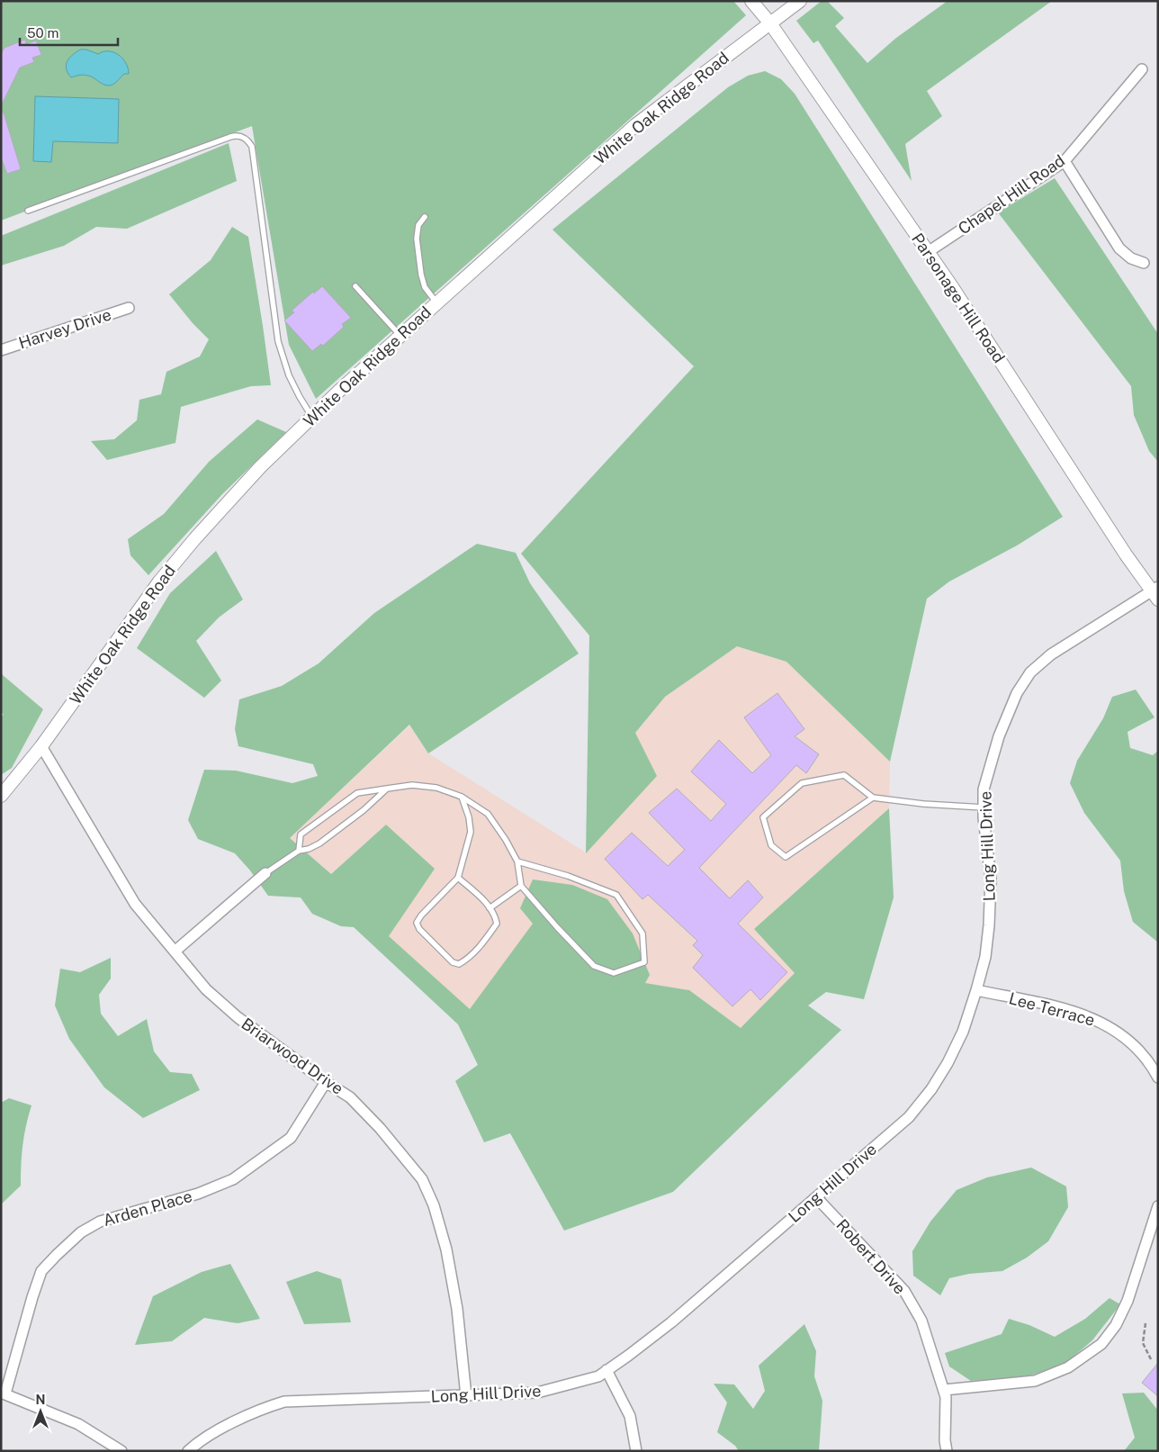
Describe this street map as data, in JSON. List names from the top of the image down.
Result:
{
  "streets": {
    "street": [
      "White Oak Ridge Road",
      "Chapel Hill Road",
      "Parsonage Hill Road",
      "Harvey Drive",
      "Long Hill Drive",
      "Lee Terrace",
      "Briarwood Drive",
      "Arden Place",
      "Robert Drive"
    ]
  },
  "crossings": [
    ["White Oak Ridge Road", "Parsonage Hill Road"],
    ["White Oak Ridge Road", "Briarwood Drive"],
    ["Chapel Hill Road", "Parsonage Hill Road"],
    ["Parsonage Hill Road", "Long Hill Drive"],
    ["Long Hill Drive", "Lee Terrace"],
    ["Long Hill Drive", "Briarwood Drive"],
    ["Long Hill Drive", "Robert Drive"],
    ["Briarwood Drive", "Arden Place"]
  ],
  "scale_bar": "50 m",
  "north": "top"
}
